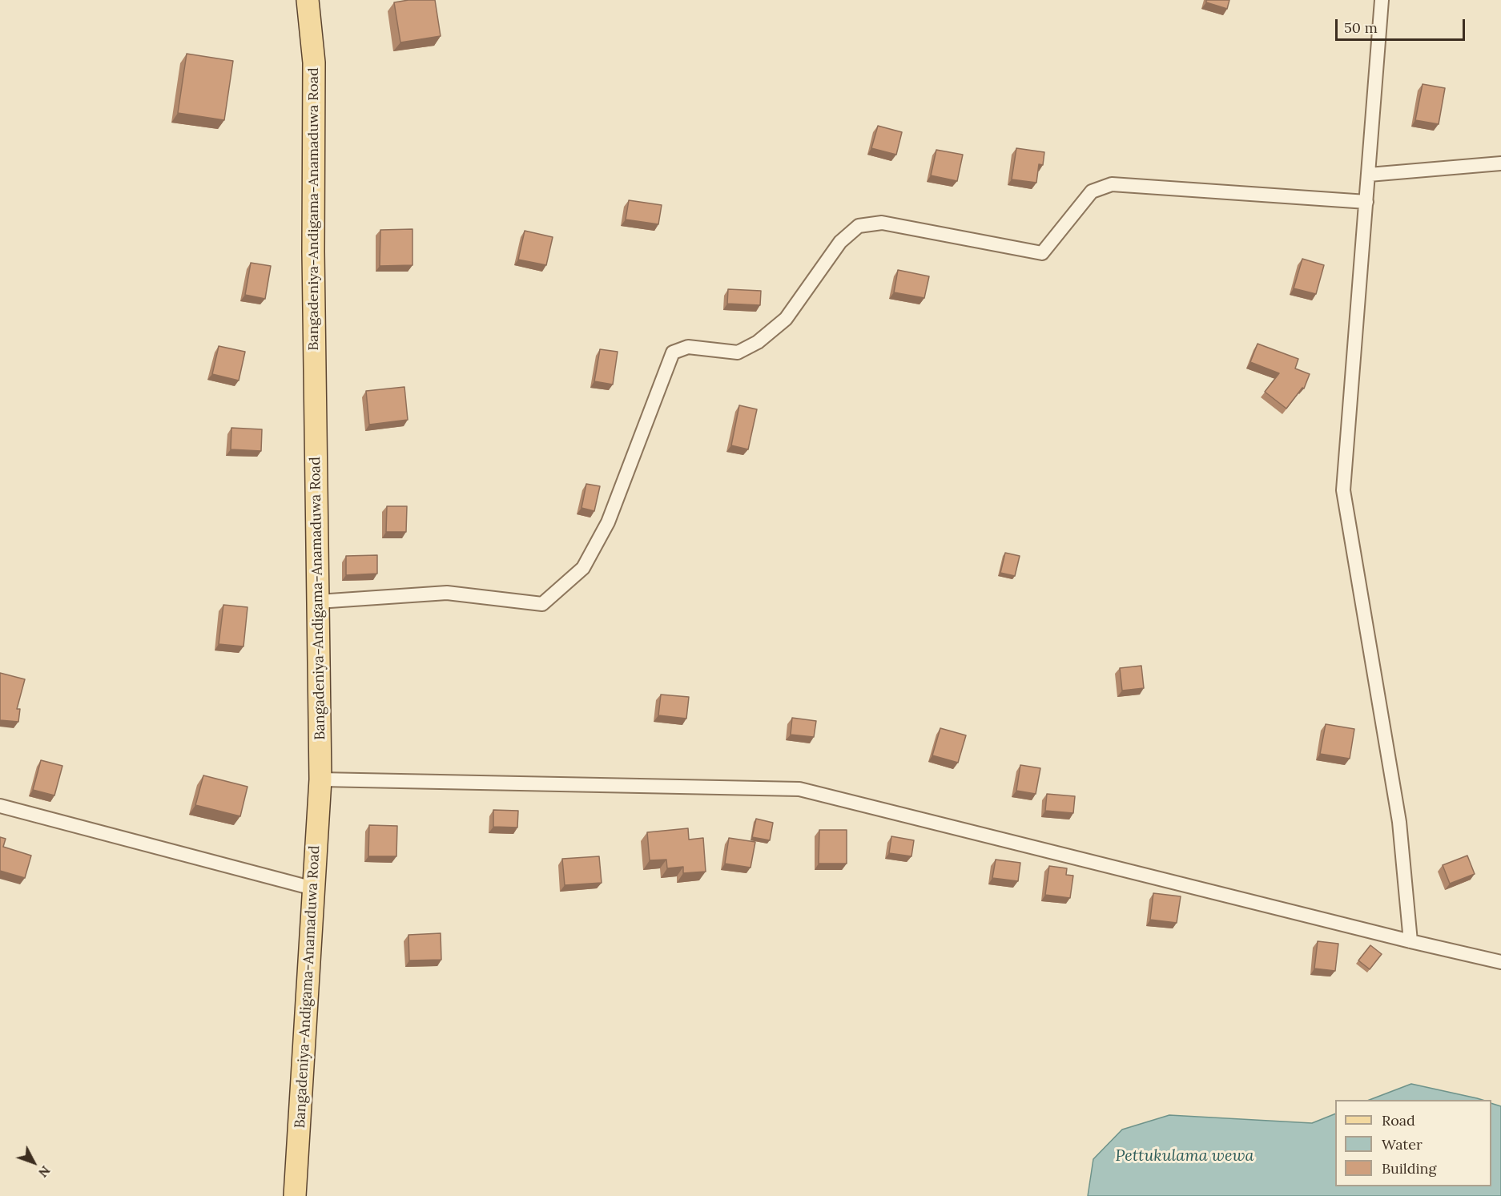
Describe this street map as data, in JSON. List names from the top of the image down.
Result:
{
  "streets": {
    "main road": ["Bangadeniya-Andigama-Anamaduwa Road"]
  },
  "water": ["Pettukulama wewa"],
  "legend": ["Road", "Water", "Building"],
  "scale_bar": "50 m",
  "north": "bottom right"
}
